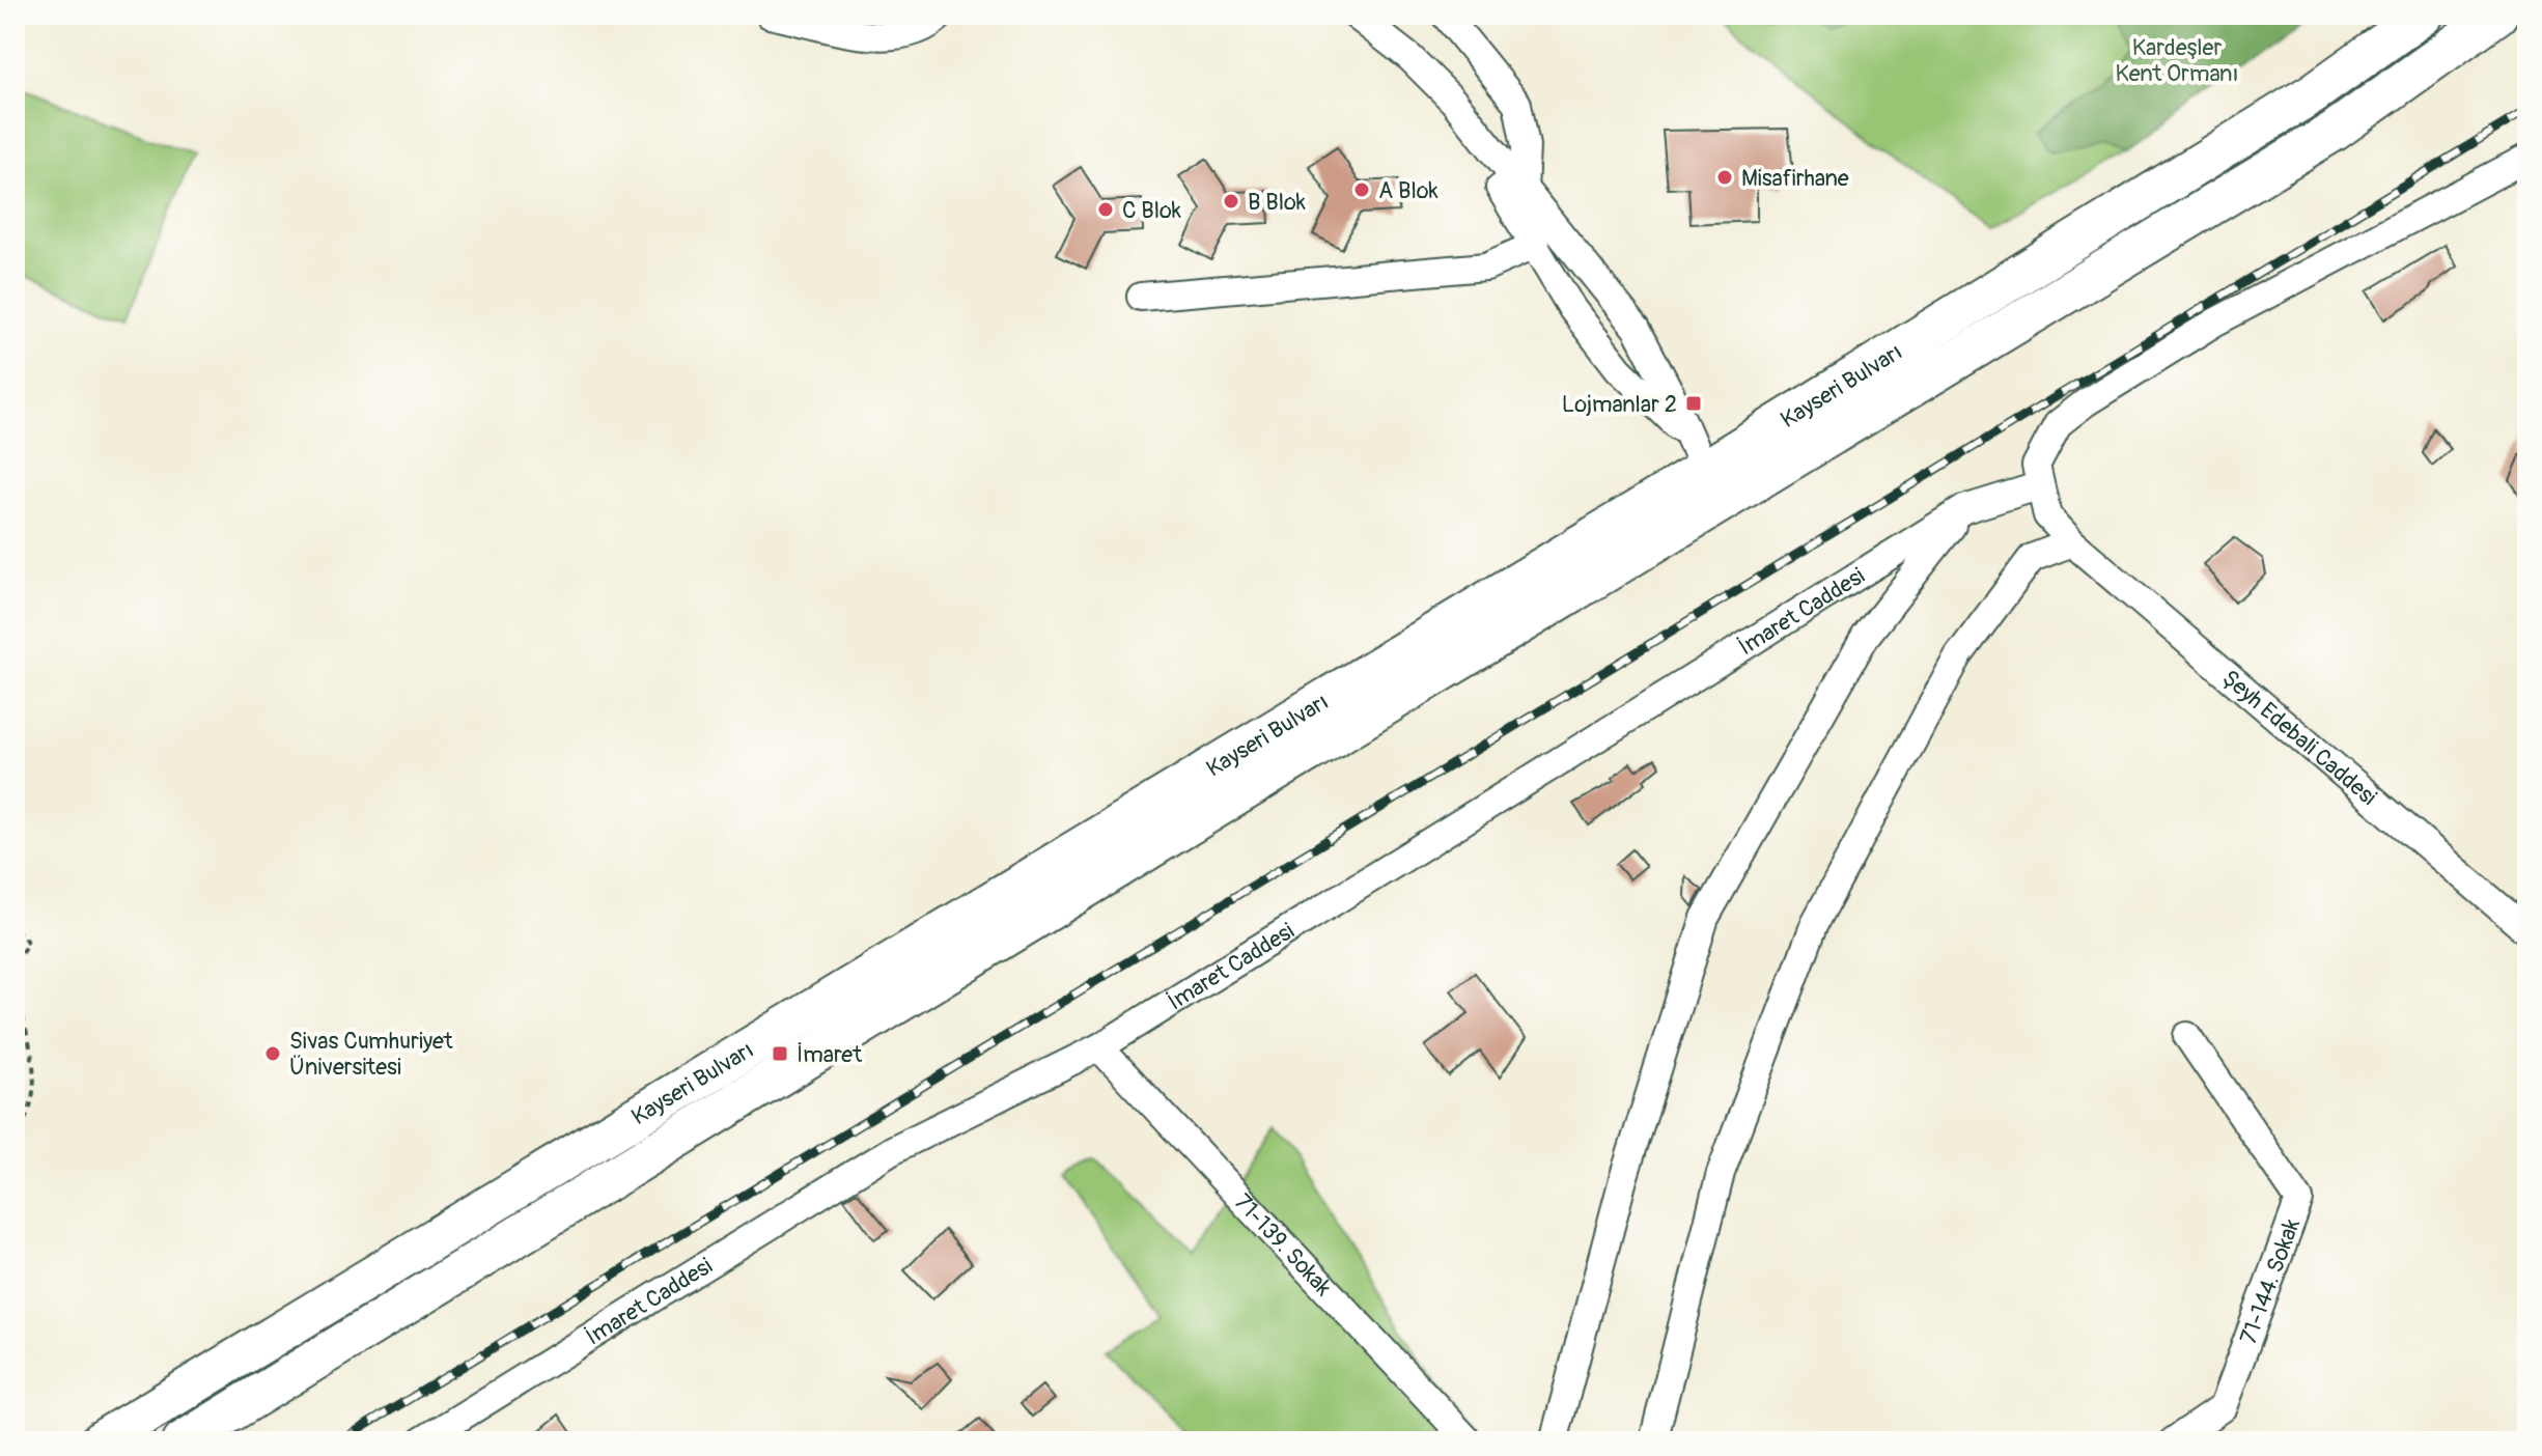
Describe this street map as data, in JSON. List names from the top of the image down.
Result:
{
  "streets": {
    "highway": ["Kayseri Bulvarı"],
    "street": [
      "İmaret Caddesi",
      "Şeyh Edebali Caddesi",
      "71-139. Sokak",
      "71-144. Sokak"
    ]
  },
  "crossings": [
    ["İmaret Caddesi", "Şeyh Edebali Caddesi"],
    ["İmaret Caddesi", "71-139. Sokak"]
  ],
  "parks": ["Kardeşler Kent Ormanı"],
  "places": {
    "other": [
      "Misafirhane",
      "A Blok",
      "B Blok",
      "C Blok",
      "Sivas Cumhuriyet Üniversitesi"
    ],
    "transit": ["Lojmanlar 2", "İmaret"]
  }
}
